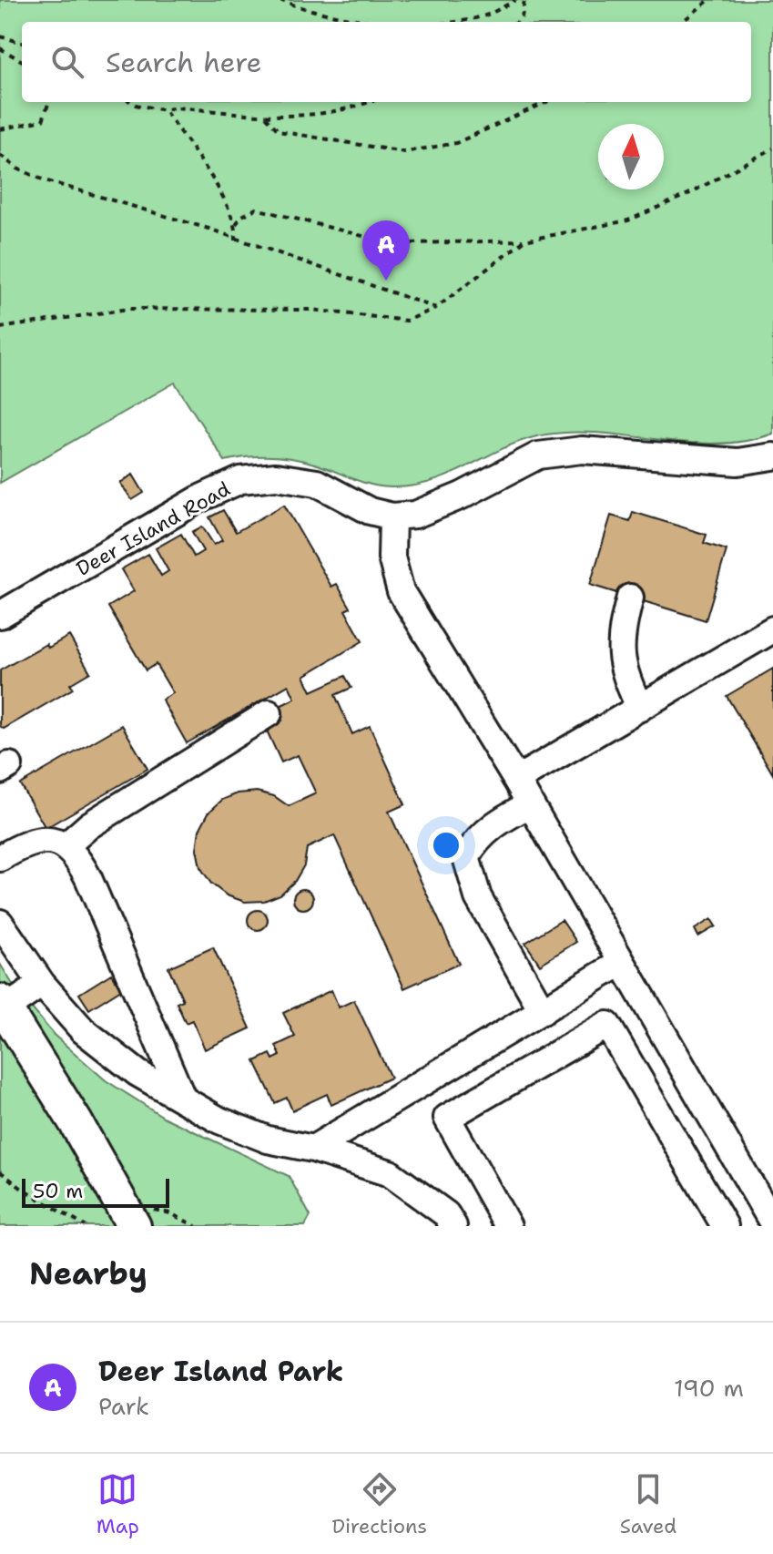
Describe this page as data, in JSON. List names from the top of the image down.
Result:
{
  "streets": {
    "street": ["Deer Island Road"]
  },
  "scale_bar": "50 m",
  "north": "top",
  "page": {
    "search": "Search here",
    "pins": "A",
    "scale": "50 m",
    "heading": "Nearby",
    "list": [
      {
        "mark": "A",
        "name": "Deer Island Park",
        "note": "Park",
        "value": "190 m"
      }
    ],
    "nav": ["Map", "Directions", "Saved"]
  }
}
